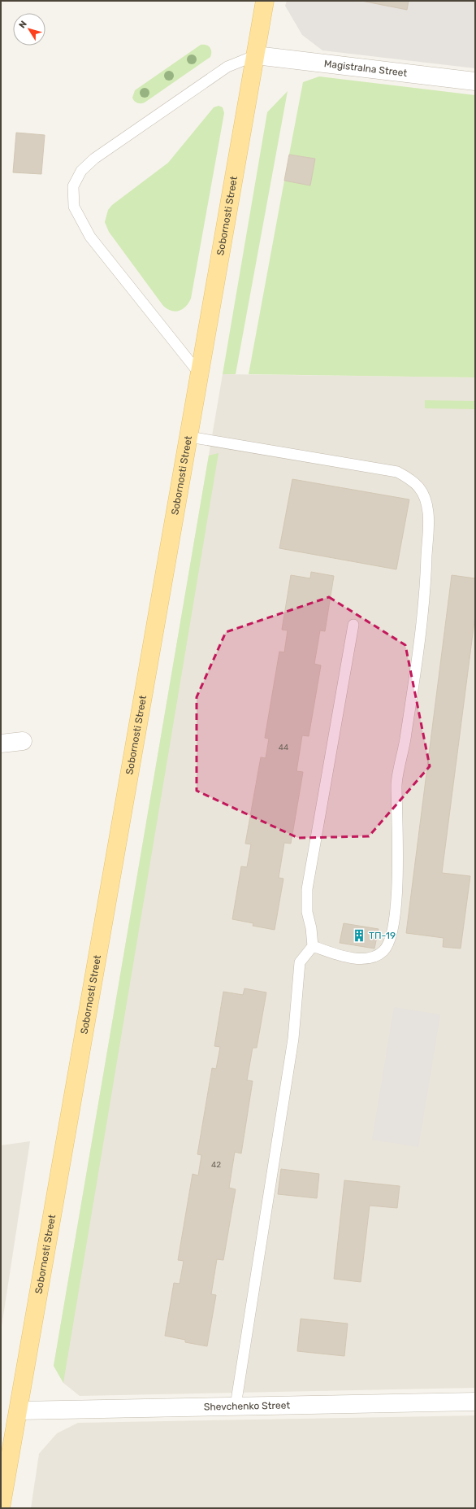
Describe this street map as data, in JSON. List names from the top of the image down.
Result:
{
  "streets": {
    "main road": ["Sobornosti Street"],
    "street": ["Magistralna Street", "Shevchenko Street"]
  },
  "crossings": [
    ["Magistralna Street", "Sobornosti Street"],
    ["Sobornosti Street", "Shevchenko Street"]
  ],
  "places": {
    "building": ["ТП-19"]
  },
  "house_numbers": ["44", "42"],
  "north": "top left"
}
